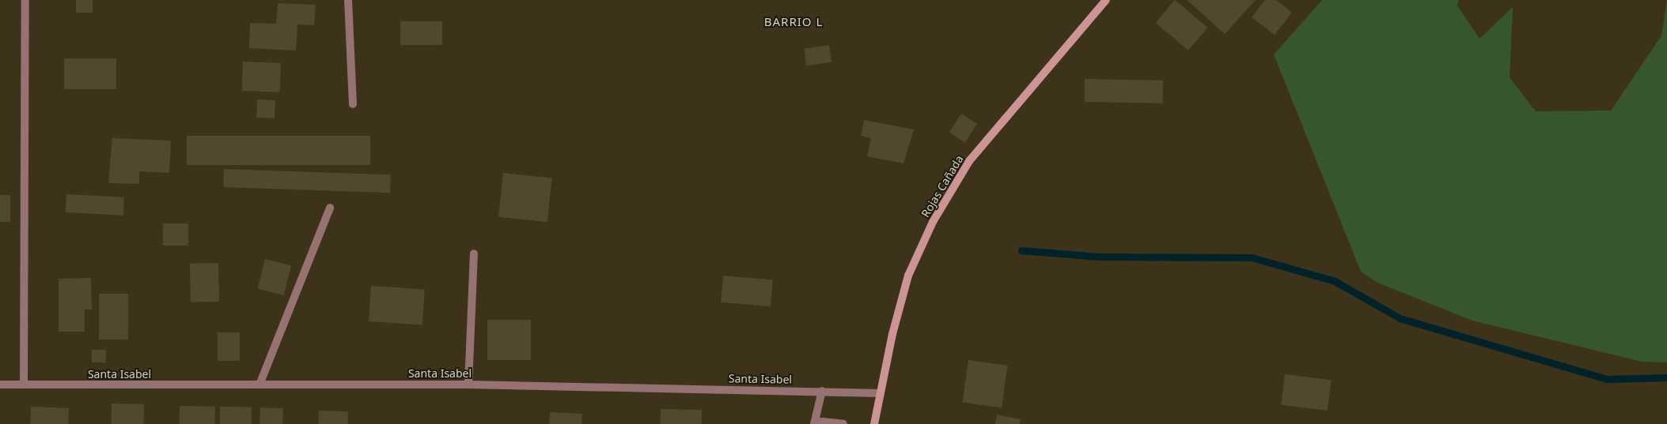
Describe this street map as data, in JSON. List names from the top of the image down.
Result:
{
  "streets": {
    "main road": ["Rojas Cañada"],
    "street": ["Santa Isabel"]
  },
  "crossings": [
    ["Rojas Cañada", "Santa Isabel"]
  ],
  "districts": ["BARRIO L"]
}
